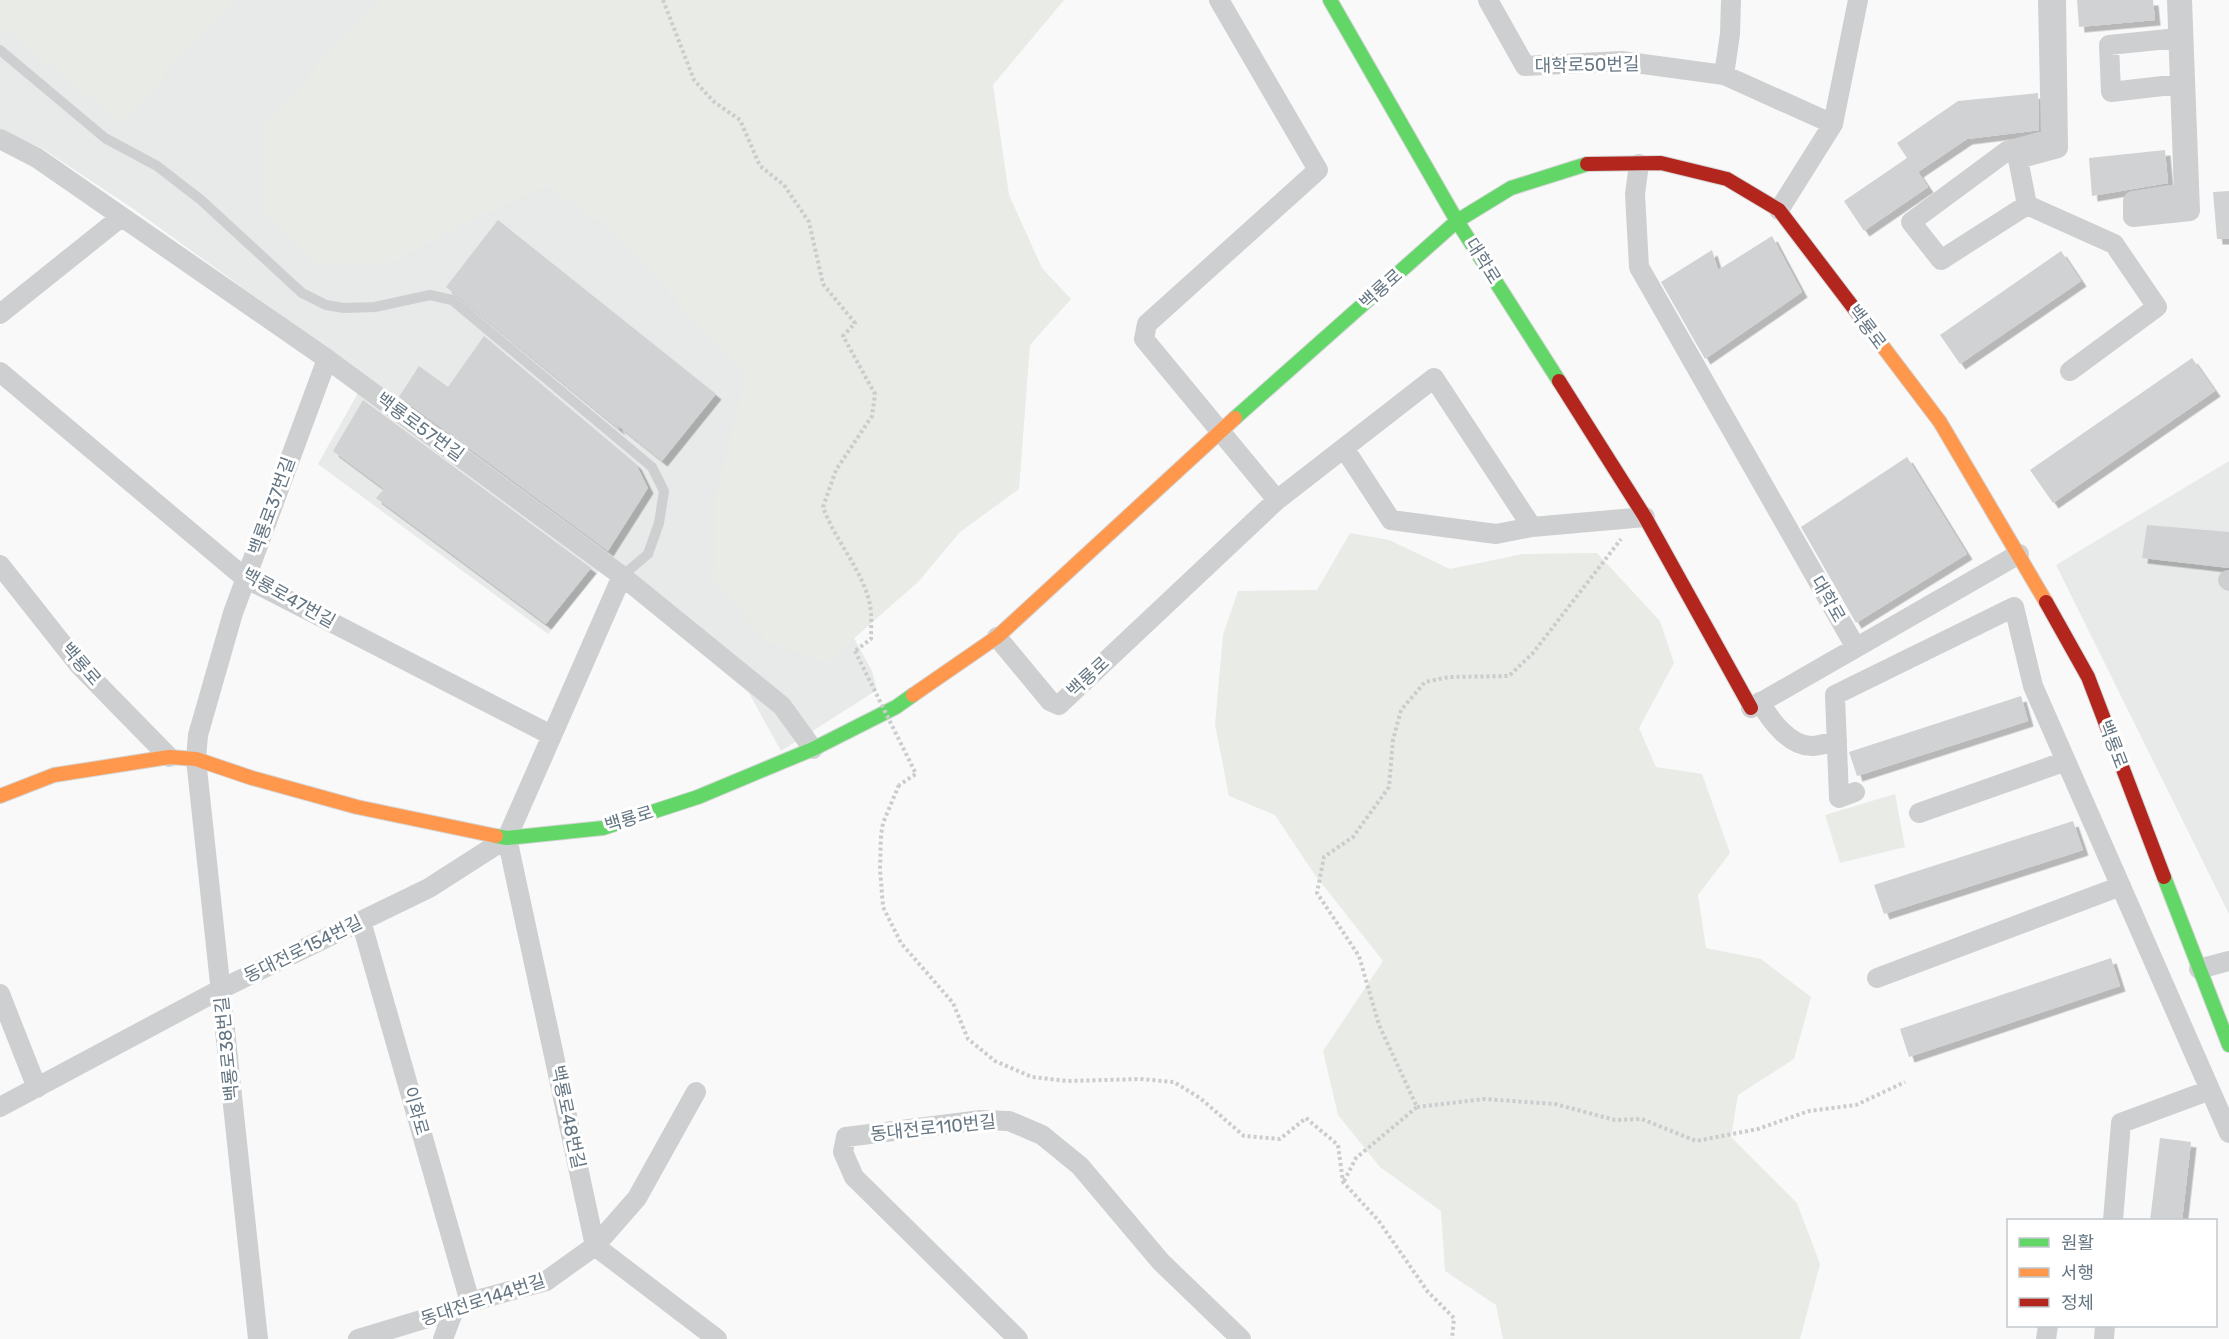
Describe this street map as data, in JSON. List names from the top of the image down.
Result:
{
  "streets": {
    "main road": ["대학로", "백룡로"],
    "street": [
      "대학로50번길",
      "백룡로57번길",
      "백룡로37번길",
      "백룡로47번길",
      "동대전로154번길",
      "백룡로38번길",
      "이화로",
      "백룡로48번길",
      "동대전로110번길",
      "동대전로144번길"
    ]
  },
  "crossings": [
    ["대학로", "백룡로"],
    ["백룡로", "백룡로57번길"],
    ["백룡로", "백룡로37번길"],
    ["백룡로", "동대전로154번길"],
    ["백룡로", "백룡로38번길"],
    ["백룡로", "백룡로48번길"],
    ["백룡로57번길", "백룡로37번길"],
    ["백룡로37번길", "백룡로47번길"],
    ["백룡로37번길", "백룡로38번길"],
    ["동대전로154번길", "백룡로38번길"],
    ["동대전로154번길", "이화로"],
    ["동대전로154번길", "백룡로48번길"],
    ["이화로", "동대전로144번길"],
    ["백룡로48번길", "동대전로144번길"]
  ],
  "legend": ["원활", "서행", "정체"]
}
